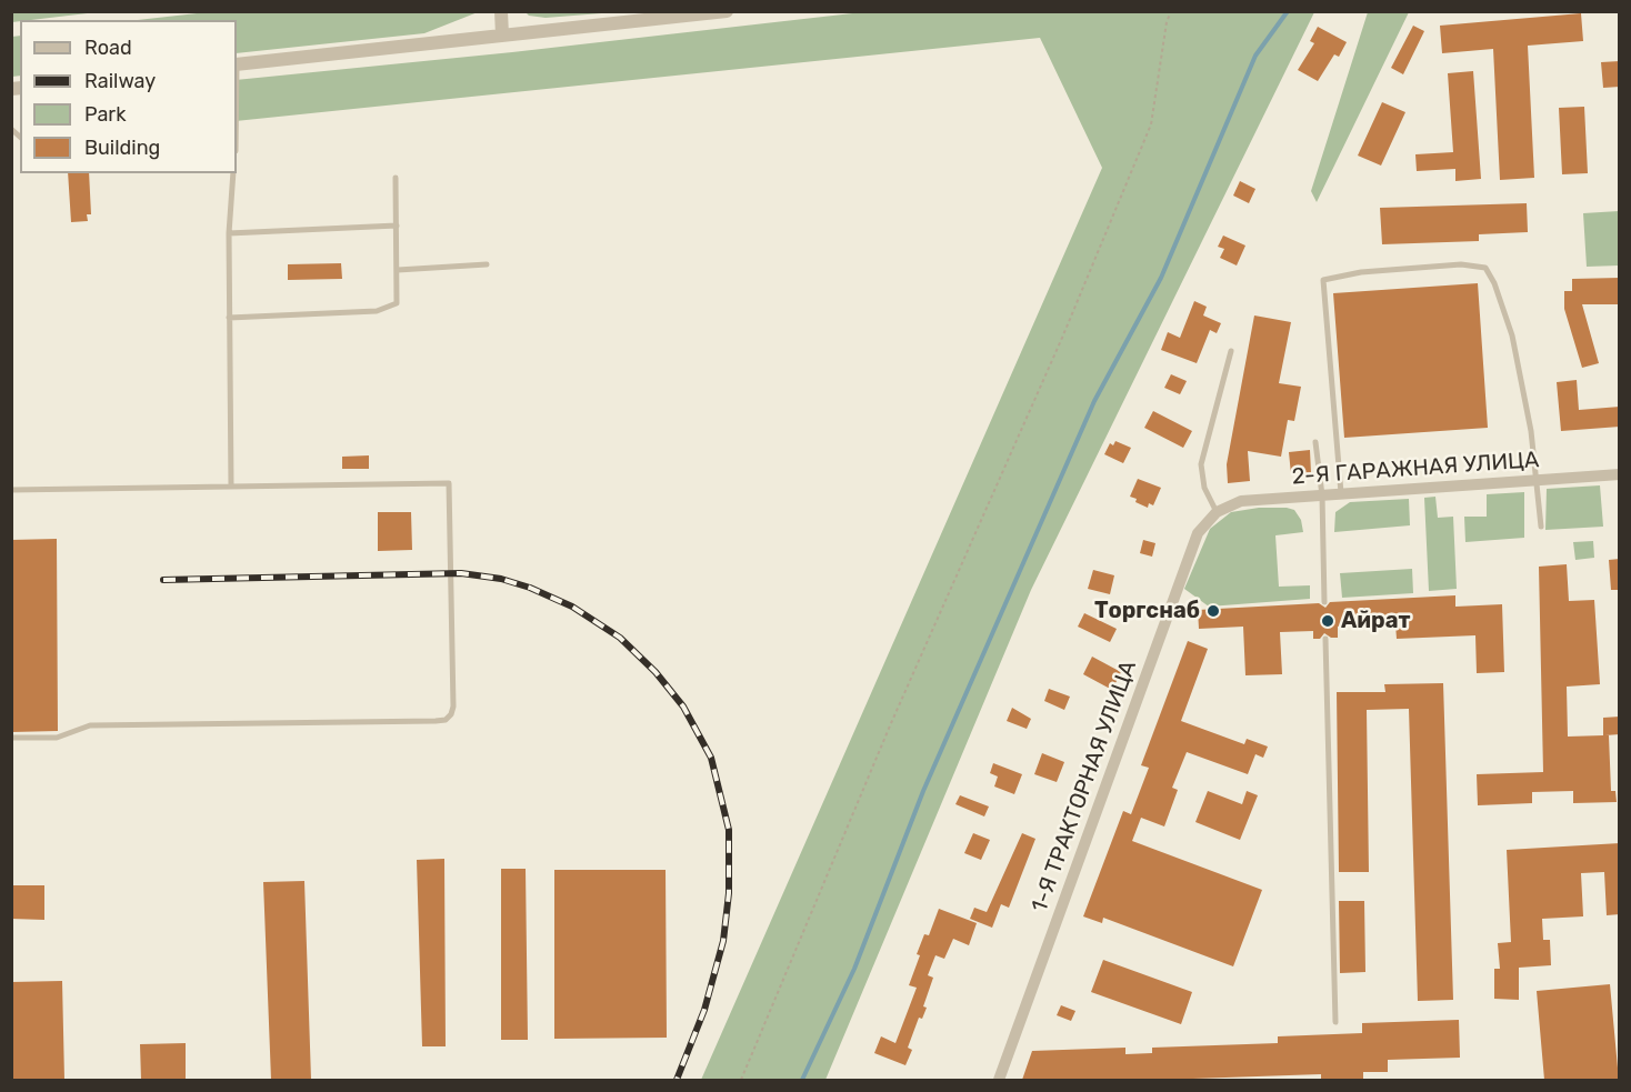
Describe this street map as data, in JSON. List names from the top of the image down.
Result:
{
  "streets": {
    "street": ["2-Я ГАРАЖНАЯ УЛИЦА", "1-Я ТРАКТОРНАЯ УЛИЦА"]
  },
  "crossings": [
    ["2-Я ГАРАЖНАЯ УЛИЦА", "1-Я ТРАКТОРНАЯ УЛИЦА"]
  ],
  "places": ["Торгснаб", "Айрат"],
  "legend": [
    "Road",
    "Railway",
    "Park",
    "Building"
  ]
}
